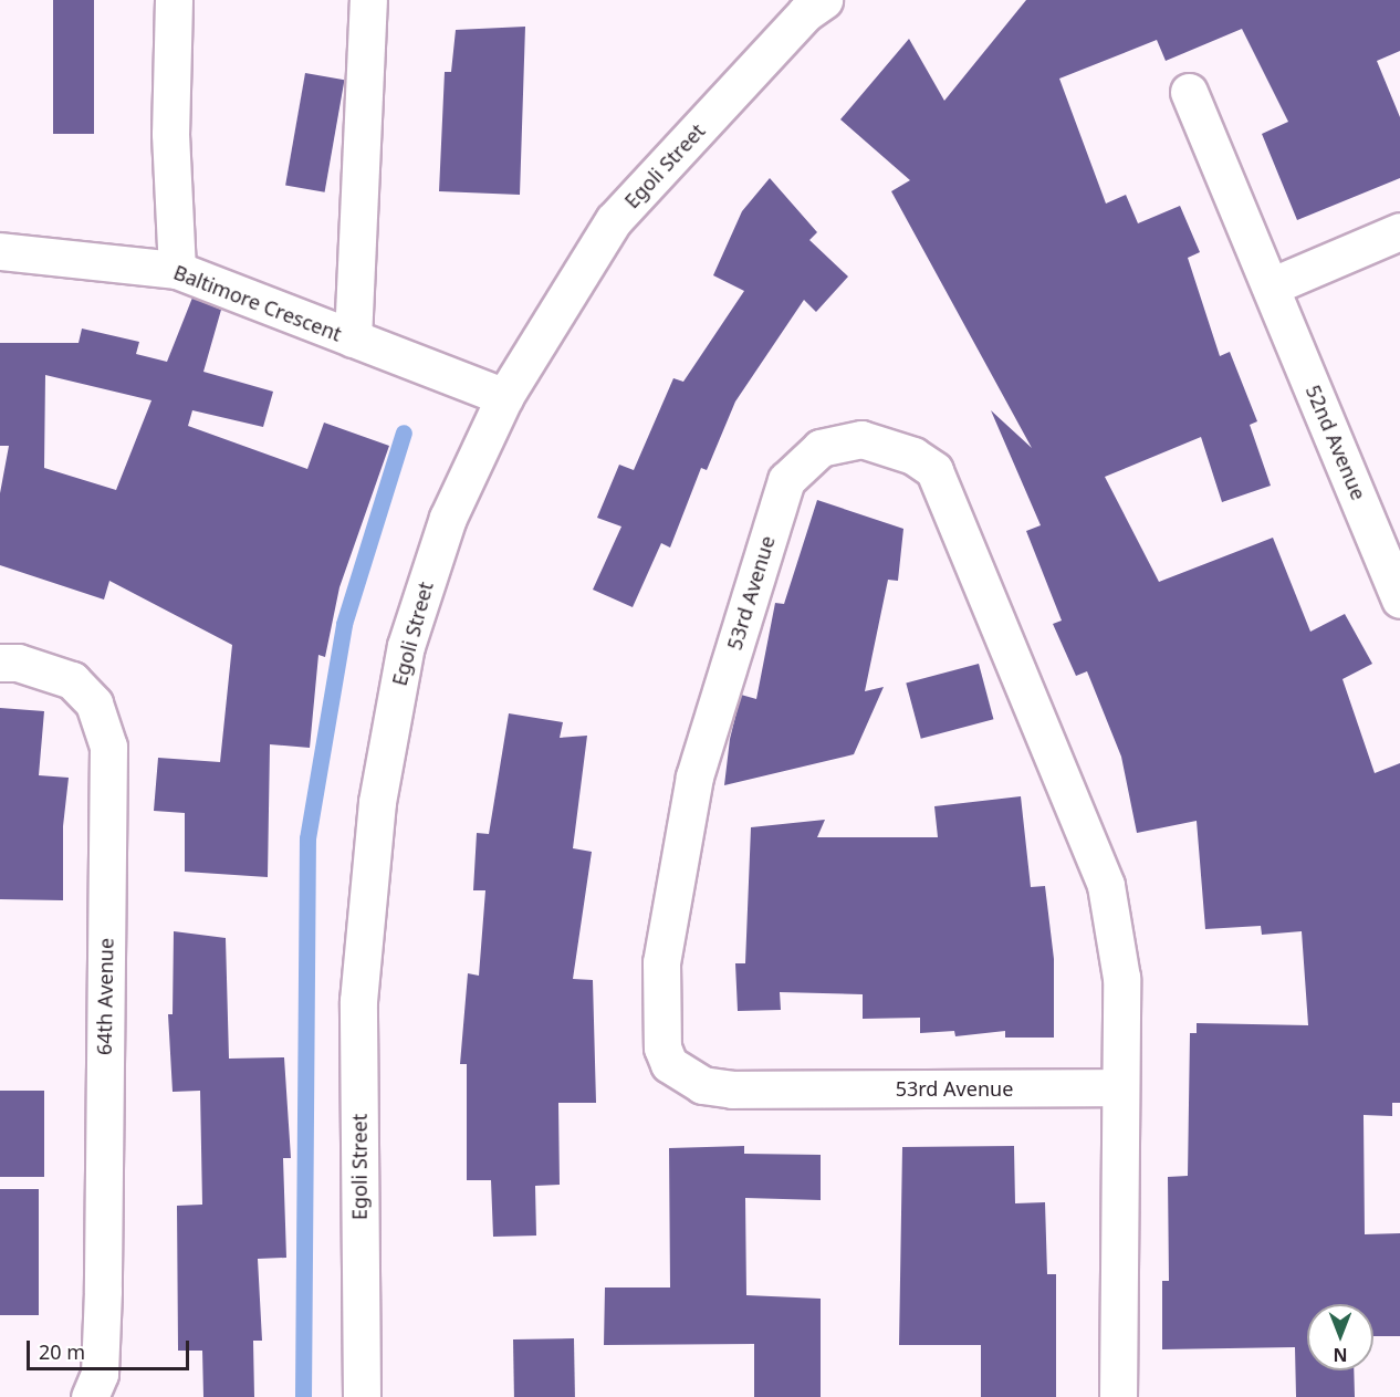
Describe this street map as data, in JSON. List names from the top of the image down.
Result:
{
  "streets": {
    "street": [
      "Egoli Street",
      "Baltimore Crescent",
      "52nd Avenue",
      "53rd Avenue",
      "64th Avenue"
    ]
  },
  "crossings": [
    ["Egoli Street", "Baltimore Crescent"]
  ],
  "scale_bar": "20 m",
  "north": "bottom"
}
